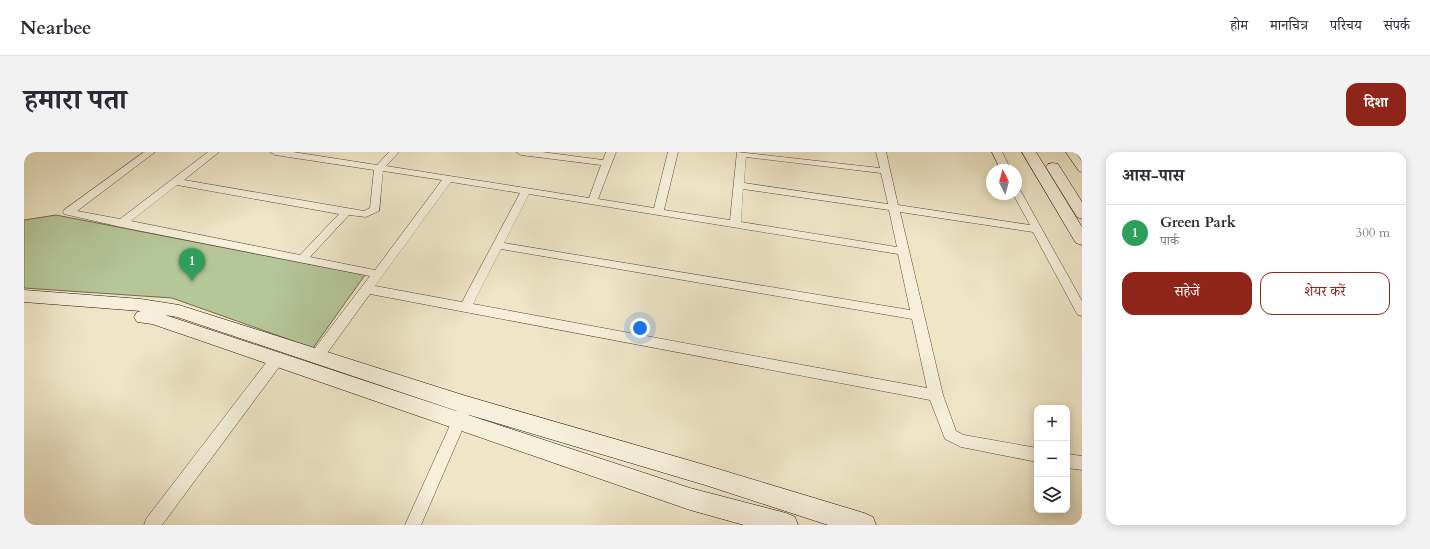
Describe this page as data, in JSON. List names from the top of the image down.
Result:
{
  "north": "top",
  "page": {
    "header": "Nearbee",
    "nav": [
      "होम",
      "मानचित्र",
      "परिचय",
      "संपर्क"
    ],
    "title": "हमारा पता",
    "buttons": [
      "दिशा",
      ["सहेजें", "शेयर करें"]
    ],
    "heading": "आस-पास",
    "list": [
      {
        "mark": "1",
        "name": "Green Park",
        "note": "पार्क",
        "value": "300 m"
      }
    ],
    "pins": "1",
    "map_buttons": ["+", "−"]
  }
}
